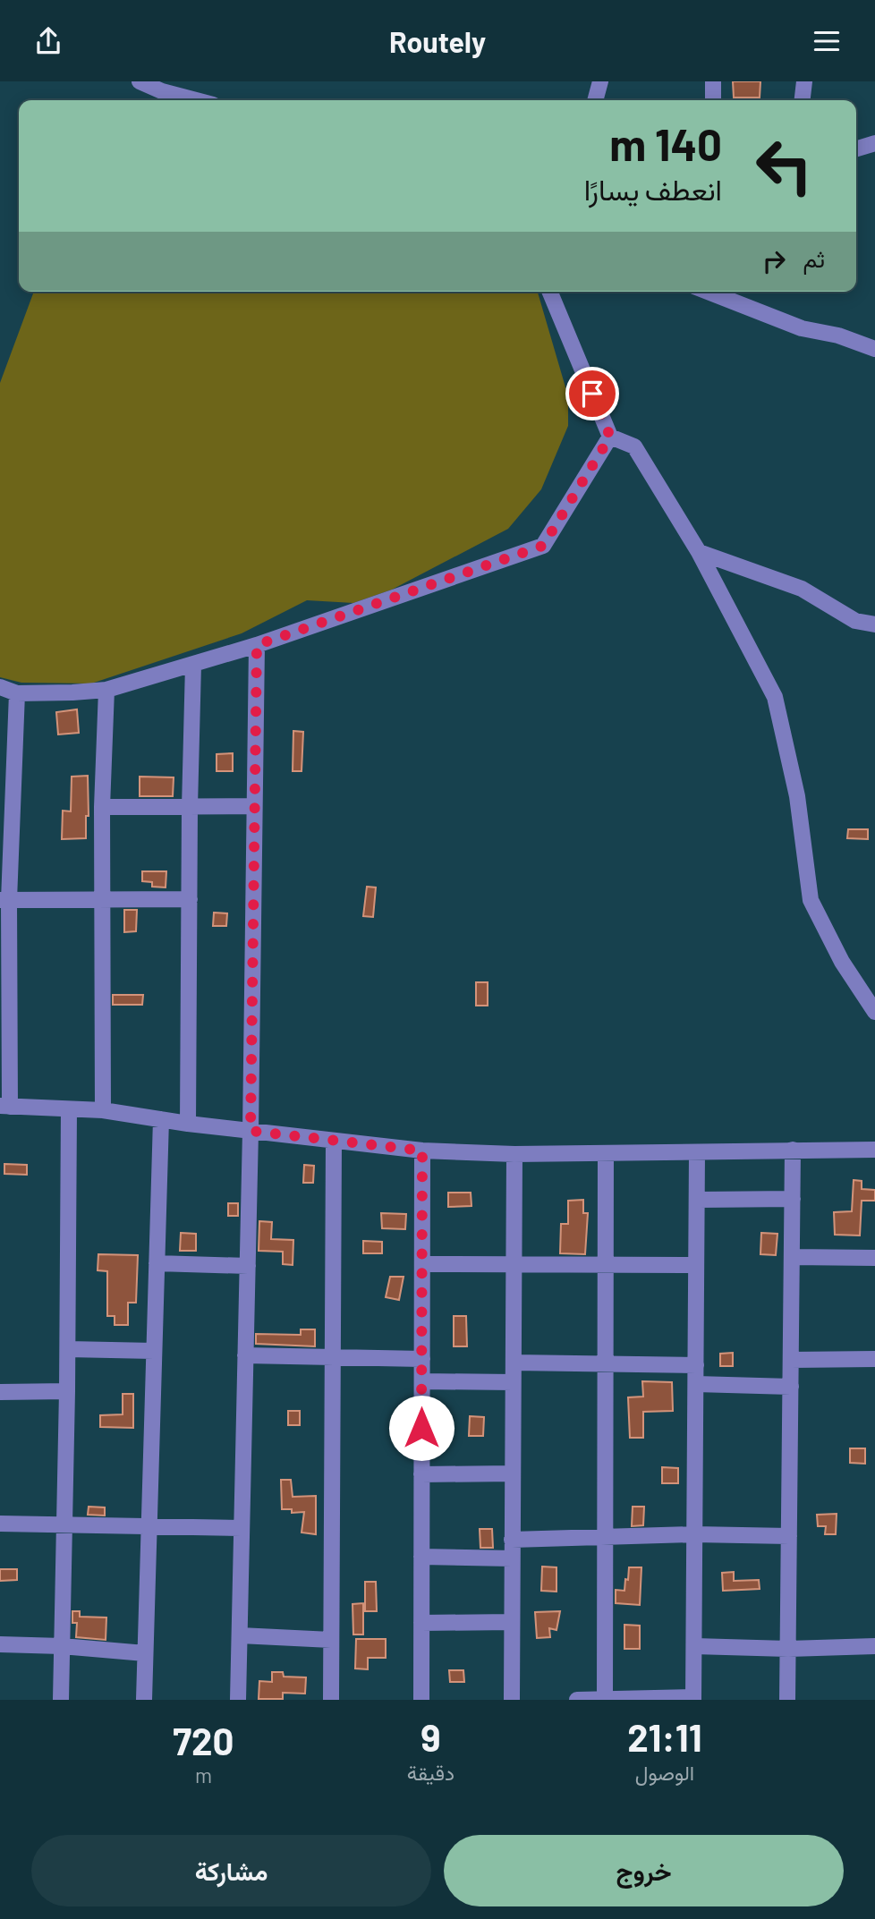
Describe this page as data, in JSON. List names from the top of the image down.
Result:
{
  "page": {
    "header": "Routely",
    "turn": ["140 m", "انعطف يسارًا"],
    "then": "ثم",
    "eta": [
      "21:11",
      "الوصول",
      "9",
      "دقيقة",
      "720",
      "m"
    ],
    "buttons": ["خروج", "مشاركة"]
  }
}
